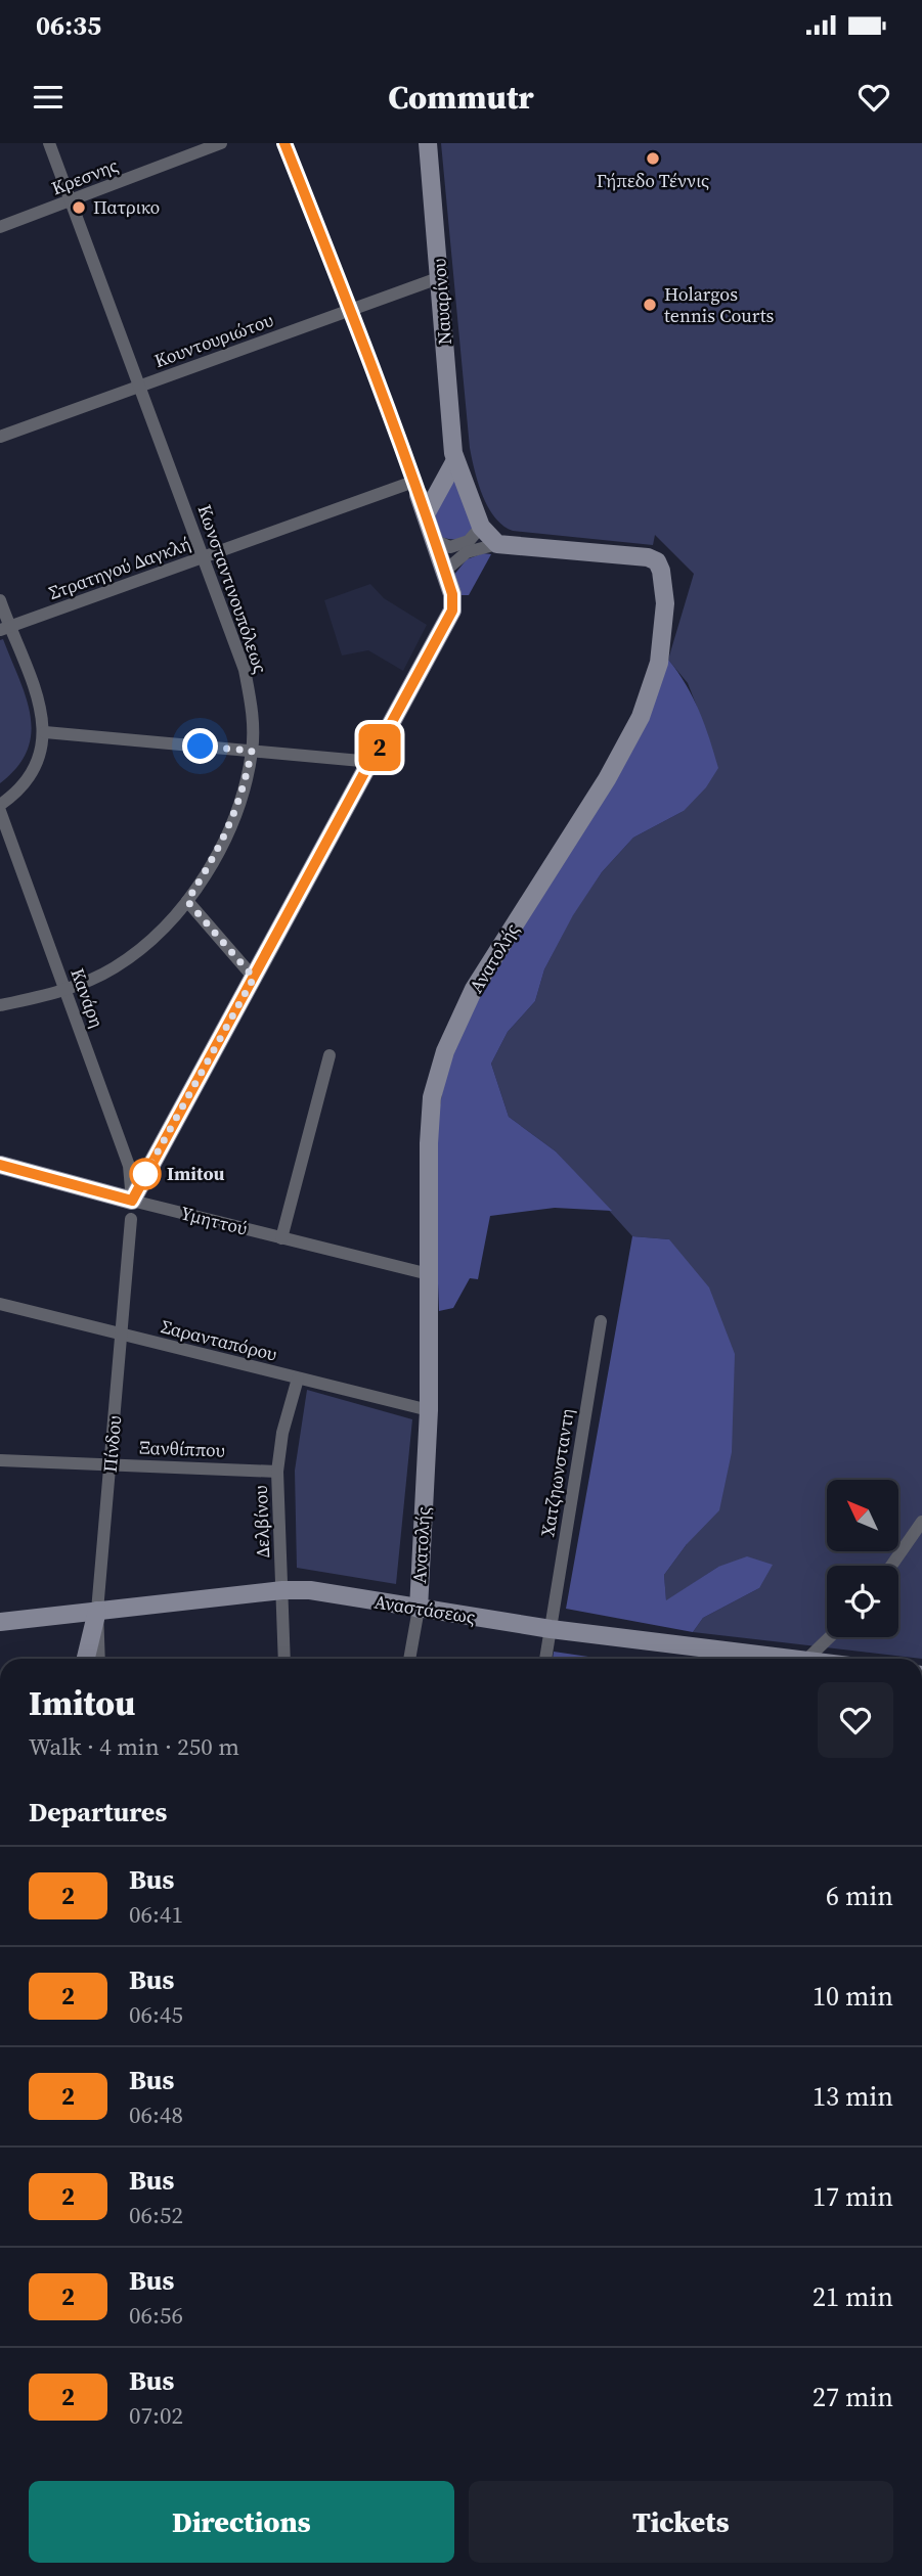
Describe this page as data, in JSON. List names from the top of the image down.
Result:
{
  "streets": {
    "street": [
      "Κρεσνης",
      "Ναυαρίνου",
      "Κουντουριώτου",
      "Στρατηγού Δαγκλή",
      "Κωνσταντινουπόλεως",
      "Ανατολής",
      "Κανάρη",
      "Υμηττού",
      "Σαρανταπόρου",
      "Πίνδου",
      "Ξανθίππου",
      "Χατζηωνσταντη",
      "Δελβίνου",
      "Αναστάσεως"
    ]
  },
  "crossings": [
    ["Κρεσνης", "Κωνσταντινουπόλεως"],
    ["Ναυαρίνου", "Κουντουριώτου"],
    ["Ναυαρίνου", "Ανατολής"],
    ["Κουντουριώτου", "Κωνσταντινουπόλεως"],
    ["Στρατηγού Δαγκλή", "Κωνσταντινουπόλεως"],
    ["Κωνσταντινουπόλεως", "Κανάρη"],
    ["Ανατολής", "Υμηττού"],
    ["Ανατολής", "Σαρανταπόρου"],
    ["Ανατολής", "Αναστάσεως"],
    ["Κανάρη", "Υμηττού"],
    ["Σαρανταπόρου", "Πίνδου"],
    ["Σαρανταπόρου", "Δελβίνου"],
    ["Πίνδου", "Ξανθίππου"],
    ["Πίνδου", "Αναστάσεως"],
    ["Ξανθίππου", "Δελβίνου"],
    ["Χατζηωνσταντη", "Αναστάσεως"],
    ["Δελβίνου", "Αναστάσεως"]
  ],
  "places": [
    "Γήπεδο Τέννις",
    "Πατρικο",
    "Holargos tennis Courts",
    "Imitou"
  ],
  "lines": ["bus line 2"],
  "north": "top left",
  "page": {
    "status": "06:35",
    "header": "Commutr",
    "on_map": "2",
    "heading": [
      ["Imitou", "Walk · 4 min · 250 m"],
      "Departures"
    ],
    "list": [
      {
        "mark": "2",
        "name": "Bus",
        "note": "06:41",
        "value": "6 min"
      },
      {
        "mark": "2",
        "name": "Bus",
        "note": "06:45",
        "value": "10 min"
      },
      {
        "mark": "2",
        "name": "Bus",
        "note": "06:48",
        "value": "13 min"
      },
      {
        "mark": "2",
        "name": "Bus",
        "note": "06:52",
        "value": "17 min"
      },
      {
        "mark": "2",
        "name": "Bus",
        "note": "06:56",
        "value": "21 min"
      },
      {
        "mark": "2",
        "name": "Bus",
        "note": "07:02",
        "value": "27 min"
      }
    ],
    "buttons": ["Directions", "Tickets"]
  }
}
